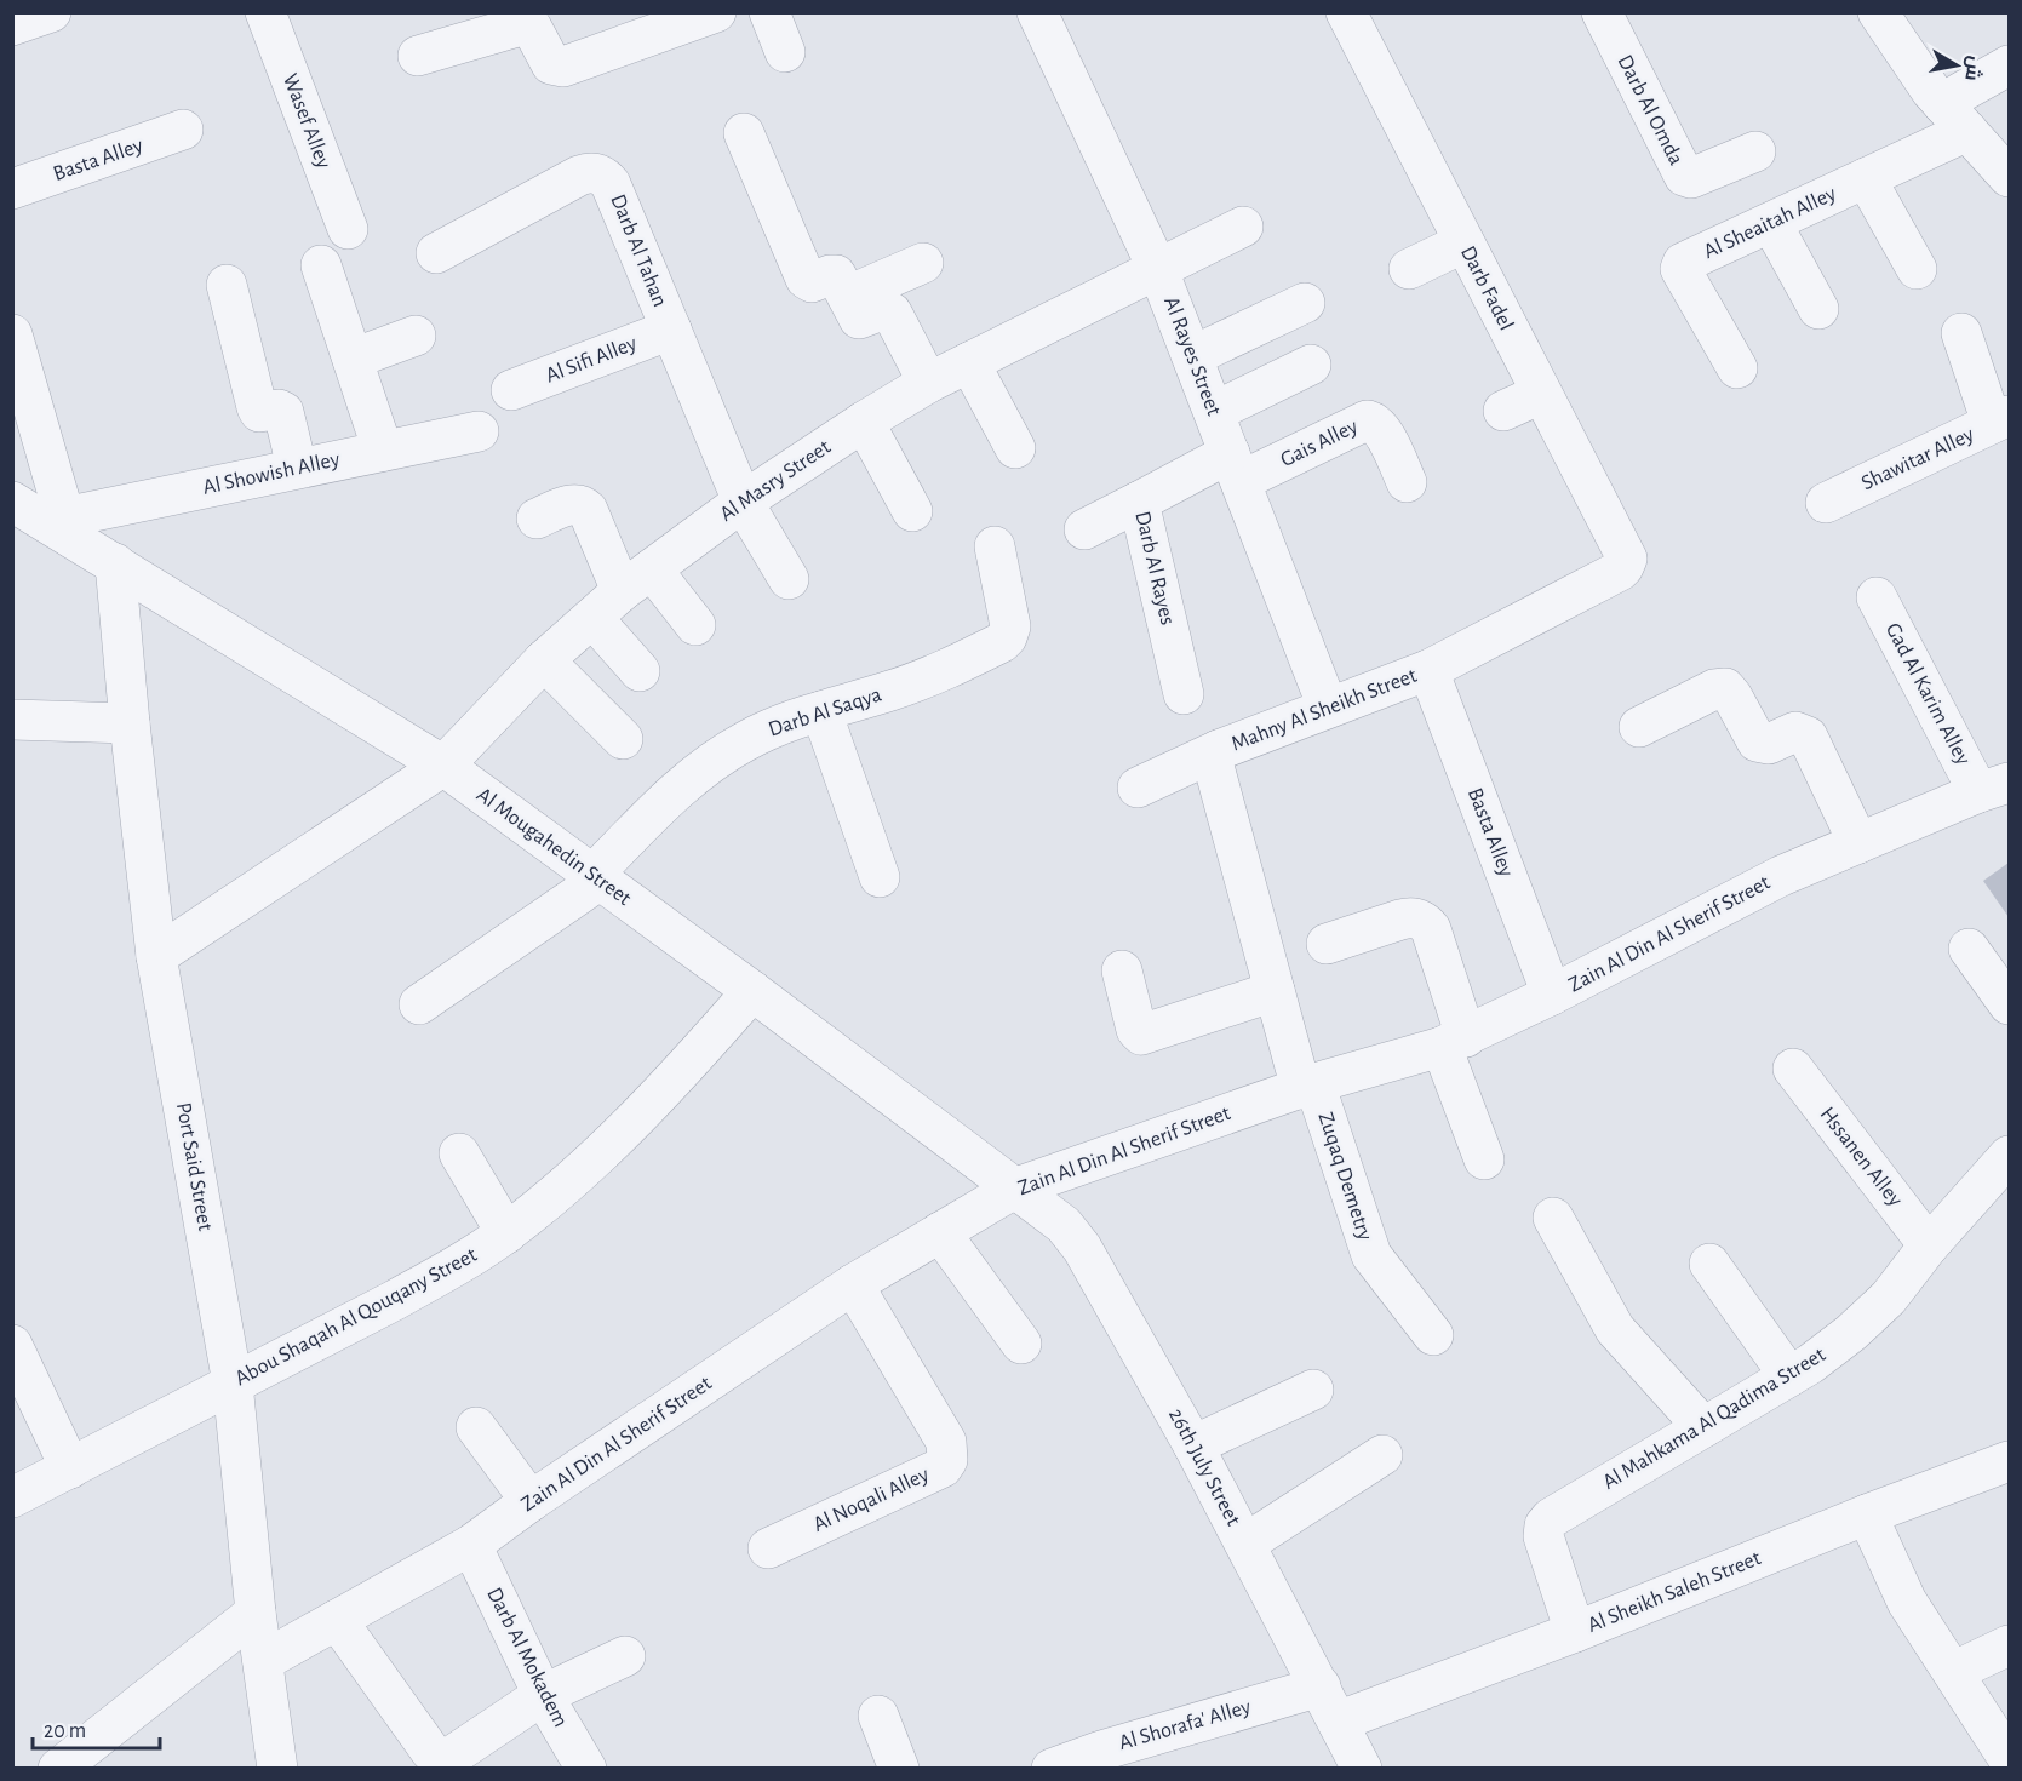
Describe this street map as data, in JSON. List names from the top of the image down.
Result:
{
  "streets": {
    "street": [
      "Darb Al Omda",
      "Wasef Alley",
      "Basta Alley",
      "Al Sheaitah Alley",
      "Darb Al Tahan",
      "Darb Fadel",
      "Al Rayes Street",
      "Al Sifi Alley",
      "Gais Alley",
      "Shawitar Alley",
      "Al Showish Alley",
      "Al Masry Street",
      "Darb Al Rayes",
      "Gad Al Karim Alley",
      "Mahny Al Sheikh Street",
      "Darb Al Saqya",
      "Al Mougahedin Street",
      "Zain Al Din Al Sherif Street",
      "Hssanen Alley",
      "Port Said Street",
      "Zuqaq Demetry",
      "Abou Shaqah Al Qouqany Street",
      "Al Mahkama Al Qadima Street",
      "26th July Street",
      "Al Noqali Alley",
      "Al Sheikh Saleh Street",
      "Darb Al Mokadem",
      "Al Shorafa' Alley"
    ]
  },
  "crossings": [
    ["Basta Alley", "Mahny Al Sheikh Street"],
    ["Basta Alley", "Zain Al Din Al Sherif Street"],
    ["Darb Al Tahan", "Al Sifi Alley"],
    ["Darb Al Tahan", "Al Masry Street"],
    ["Darb Fadel", "Mahny Al Sheikh Street"],
    ["Al Rayes Street", "Gais Alley"],
    ["Al Rayes Street", "Al Masry Street"],
    ["Al Rayes Street", "Darb Al Rayes"],
    ["Al Rayes Street", "Mahny Al Sheikh Street"],
    ["Gais Alley", "Darb Al Rayes"],
    ["Al Showish Alley", "Al Mougahedin Street"],
    ["Al Masry Street", "Al Mougahedin Street"],
    ["Al Masry Street", "Port Said Street"],
    ["Gad Al Karim Alley", "Zain Al Din Al Sherif Street"],
    ["Mahny Al Sheikh Street", "Zain Al Din Al Sherif Street"],
    ["Mahny Al Sheikh Street", "Zuqaq Demetry"],
    ["Darb Al Saqya", "Al Mougahedin Street"],
    ["Al Mougahedin Street", "Zain Al Din Al Sherif Street"],
    ["Al Mougahedin Street", "Port Said Street"],
    ["Al Mougahedin Street", "Abou Shaqah Al Qouqany Street"],
    ["Al Mougahedin Street", "26th July Street"],
    ["Zain Al Din Al Sherif Street", "Port Said Street"],
    ["Zain Al Din Al Sherif Street", "Zuqaq Demetry"],
    ["Zain Al Din Al Sherif Street", "26th July Street"],
    ["Zain Al Din Al Sherif Street", "Al Noqali Alley"],
    ["Zain Al Din Al Sherif Street", "Darb Al Mokadem"],
    ["Hssanen Alley", "Al Mahkama Al Qadima Street"],
    ["Port Said Street", "Abou Shaqah Al Qouqany Street"],
    ["Al Mahkama Al Qadima Street", "Al Sheikh Saleh Street"],
    ["26th July Street", "Al Sheikh Saleh Street"],
    ["26th July Street", "Al Shorafa' Alley"]
  ],
  "scale_bar": "20 m",
  "north": "right"
}
